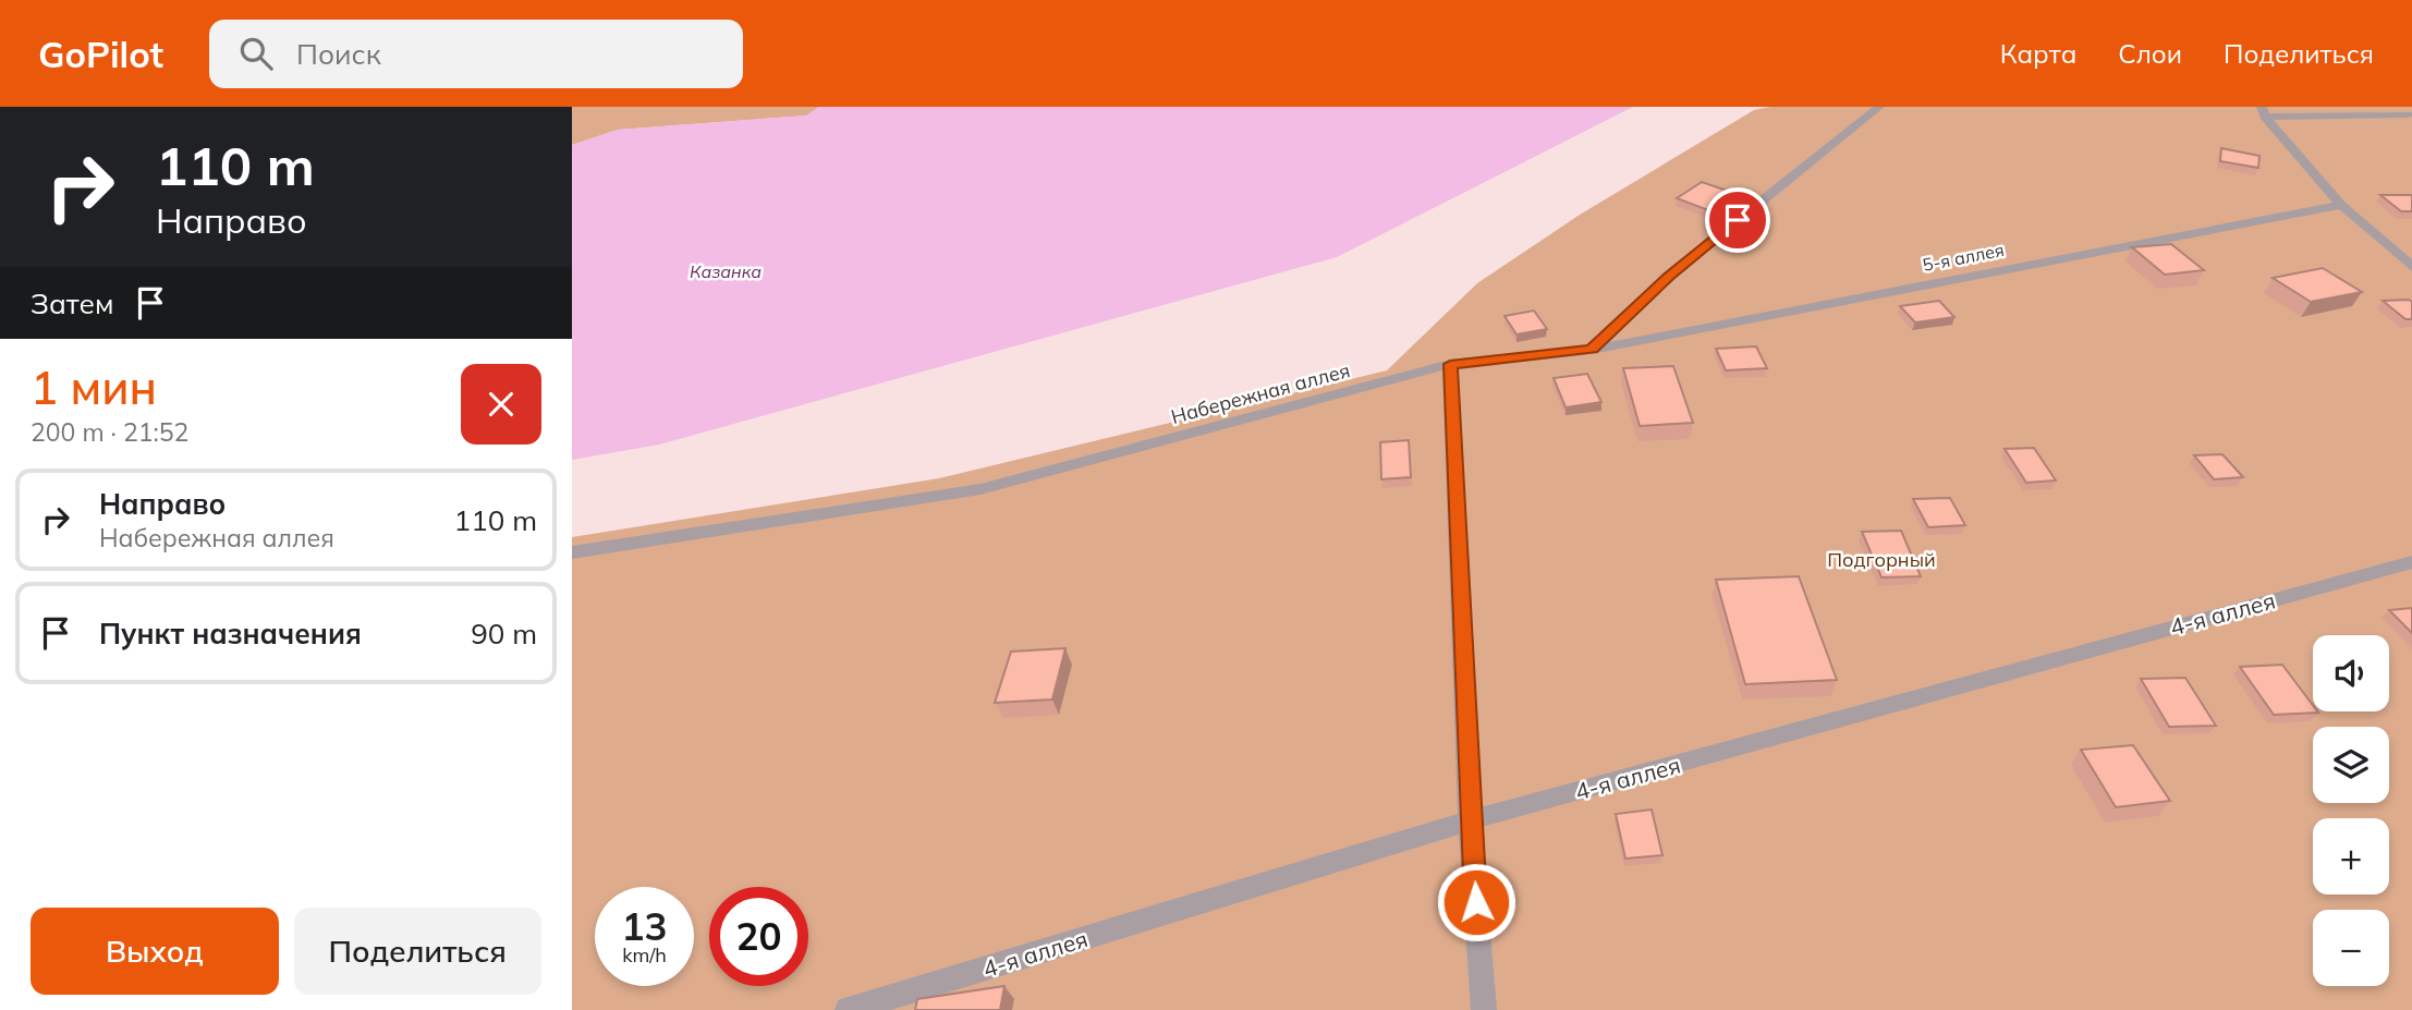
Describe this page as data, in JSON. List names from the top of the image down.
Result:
{
  "streets": {
    "lane": ["5-я аллея", "Набережная аллея", "4-я аллея"]
  },
  "crossings": [
    ["5-я аллея", "Набережная аллея"]
  ],
  "water": ["Казанка"],
  "parks": ["Подгорный"],
  "page": {
    "header": "GoPilot",
    "search": "Поиск",
    "nav": ["Карта", "Слои", "Поделиться"],
    "turn": ["110 m", "Направо"],
    "then": "Затем",
    "heading": ["1 мин", "200 m · 21:52"],
    "list": [
      {
        "name": "Направо",
        "note": "Набережная аллея",
        "value": "110 m"
      },
      {
        "name": "Пункт назначения",
        "value": "90 m"
      }
    ],
    "map_buttons": ["+", "−"],
    "speed": "13 km/h",
    "limit": "20",
    "buttons": ["Выход", "Поделиться"]
  }
}
